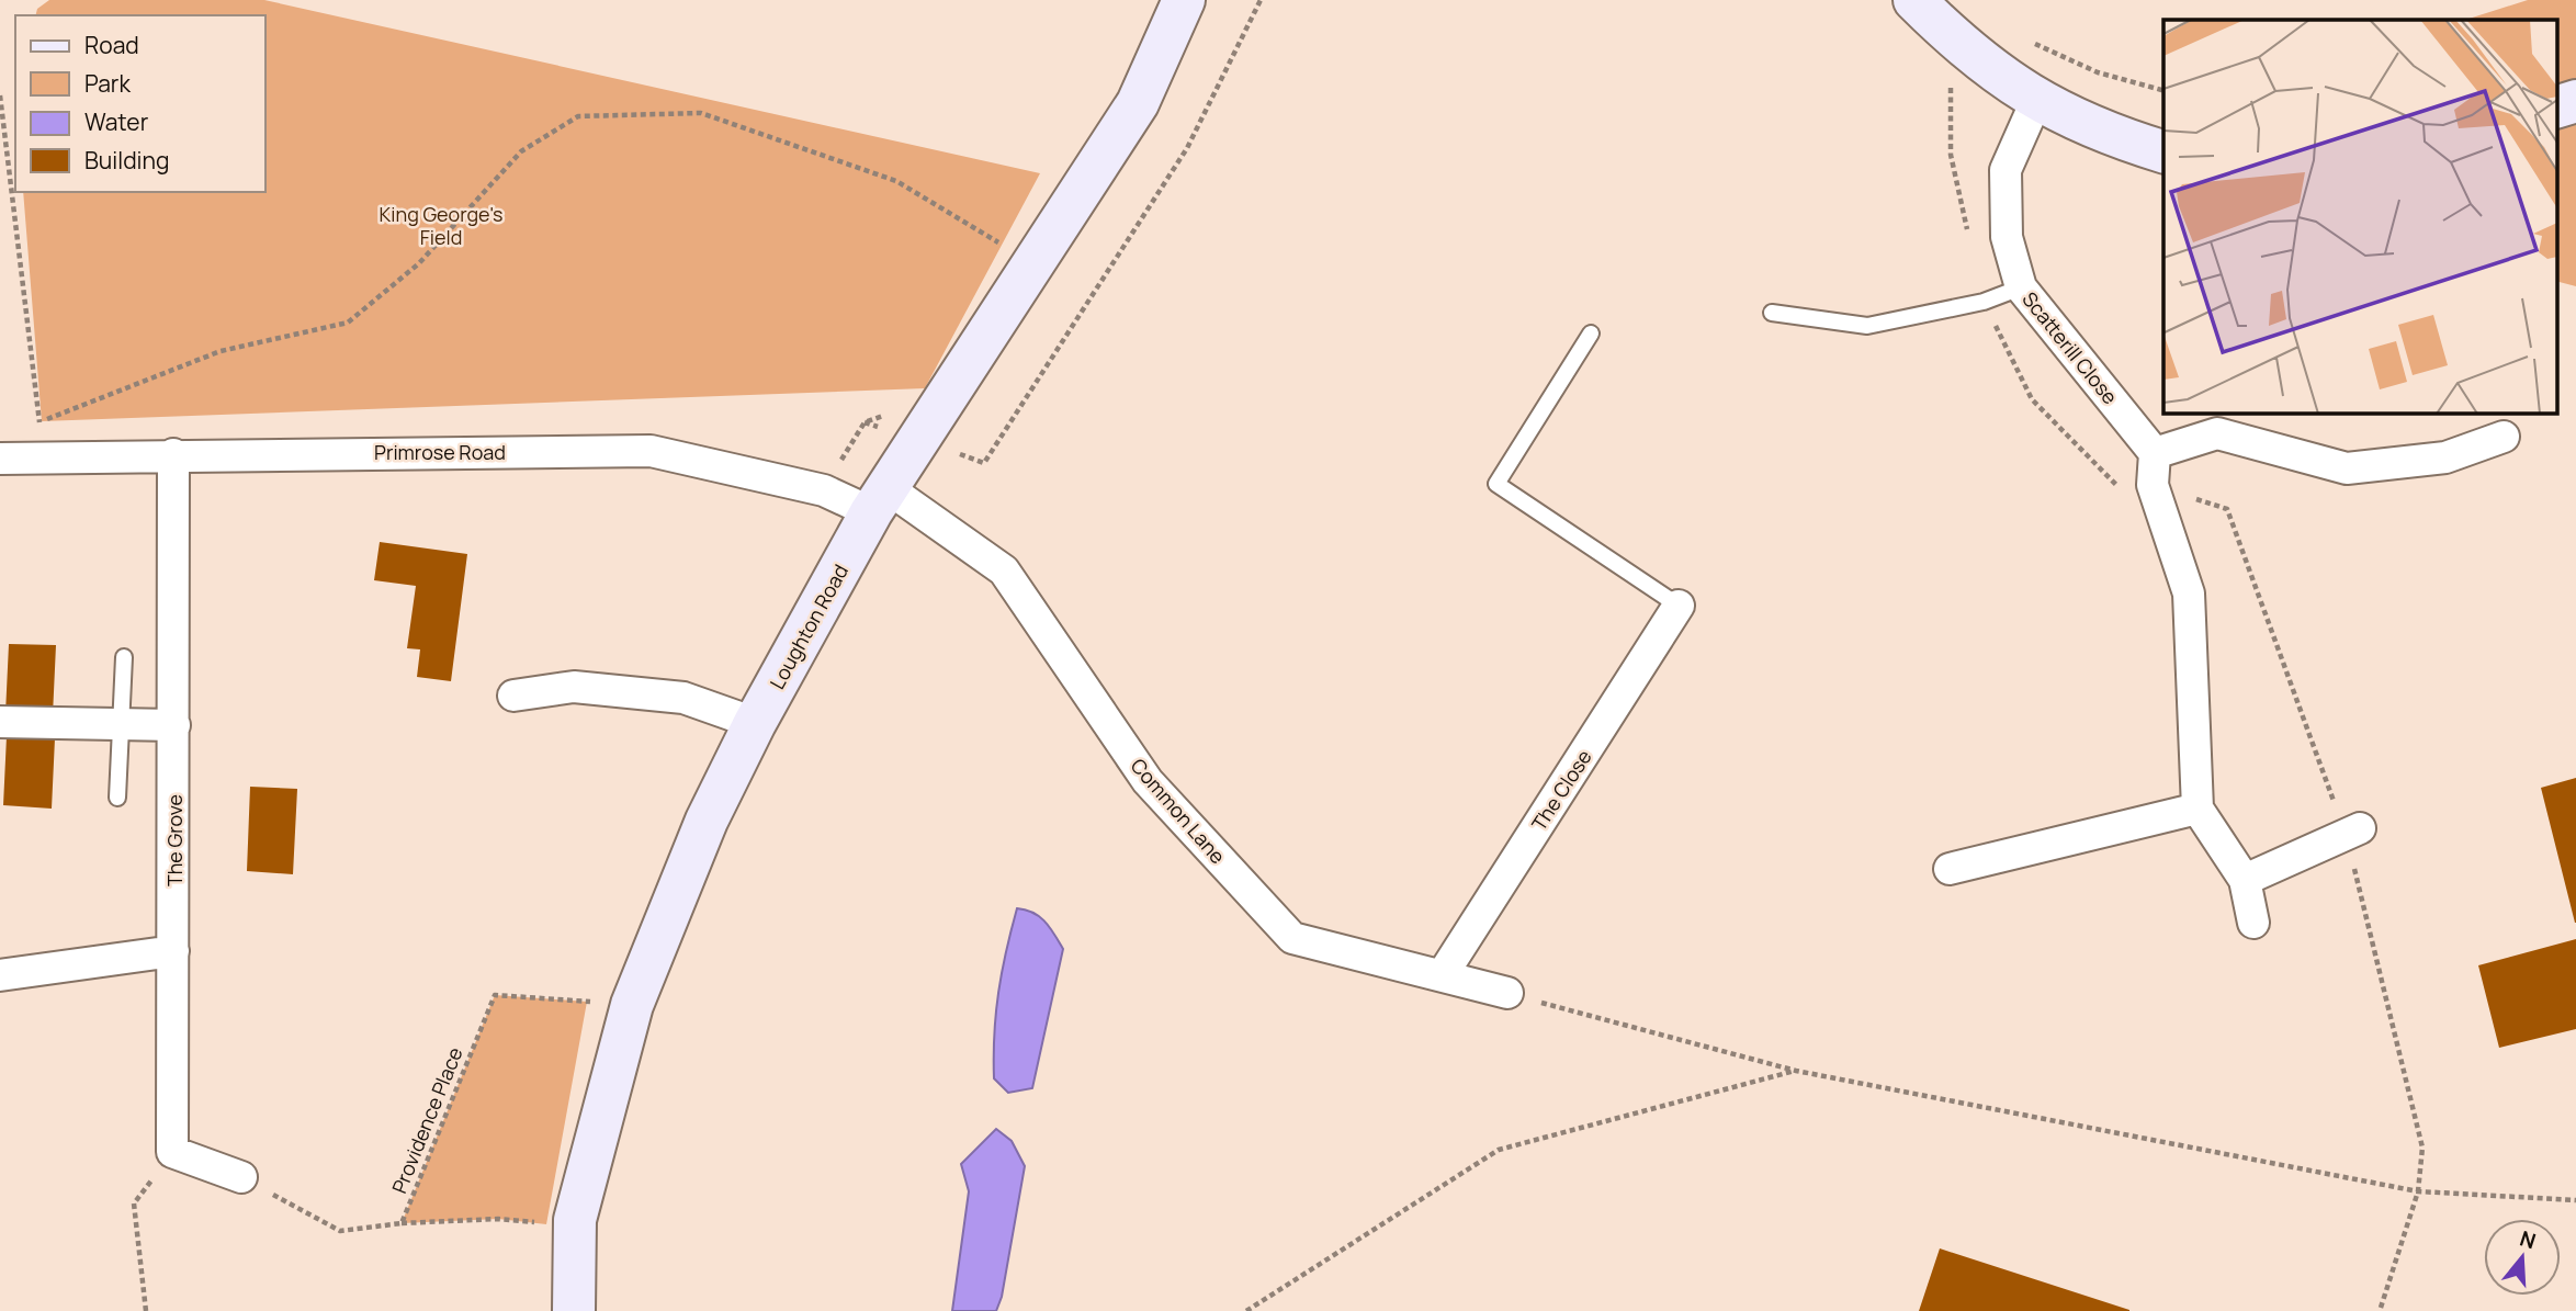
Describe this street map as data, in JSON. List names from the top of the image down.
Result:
{
  "streets": {
    "street": [
      "Scatterill Close",
      "Primrose Road",
      "Loughton Road",
      "The Close",
      "Common Lane",
      "The Grove"
    ],
    "path": ["Providence Place"]
  },
  "crossings": [
    ["Primrose Road", "Loughton Road"],
    ["Primrose Road", "Common Lane"],
    ["Primrose Road", "The Grove"],
    ["Loughton Road", "Common Lane"],
    ["Loughton Road", "Providence Place"],
    ["The Close", "Common Lane"]
  ],
  "parks": ["King George's Field"],
  "legend": [
    "Road",
    "Park",
    "Water",
    "Building"
  ],
  "north": "top"
}
